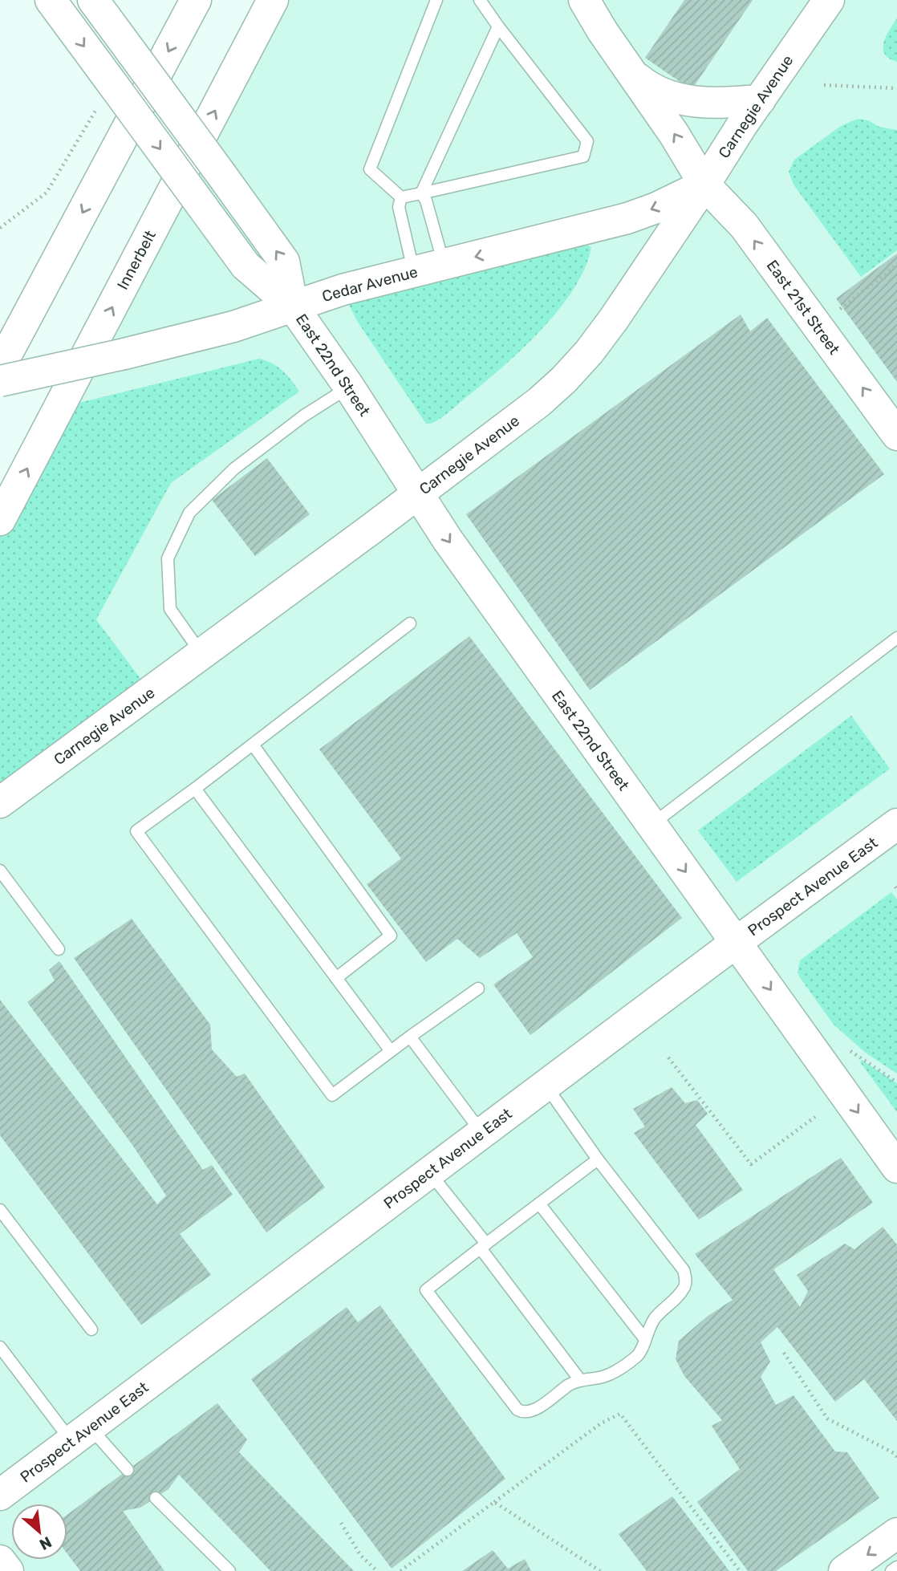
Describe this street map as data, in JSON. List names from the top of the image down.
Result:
{
  "streets": {
    "main road": [
      "Carnegie Avenue",
      "Innerbelt",
      "Cedar Avenue",
      "East 21st Street",
      "East 22nd Street",
      "Prospect Avenue East"
    ]
  },
  "crossings": [
    ["Carnegie Avenue", "Cedar Avenue"],
    ["Carnegie Avenue", "East 21st Street"],
    ["Carnegie Avenue", "East 22nd Street"],
    ["Cedar Avenue", "East 21st Street"],
    ["Cedar Avenue", "East 22nd Street"],
    ["East 22nd Street", "Prospect Avenue East"]
  ],
  "one_way": ["Cedar Avenue", "East 21st Street"],
  "north": "bottom right"
}
